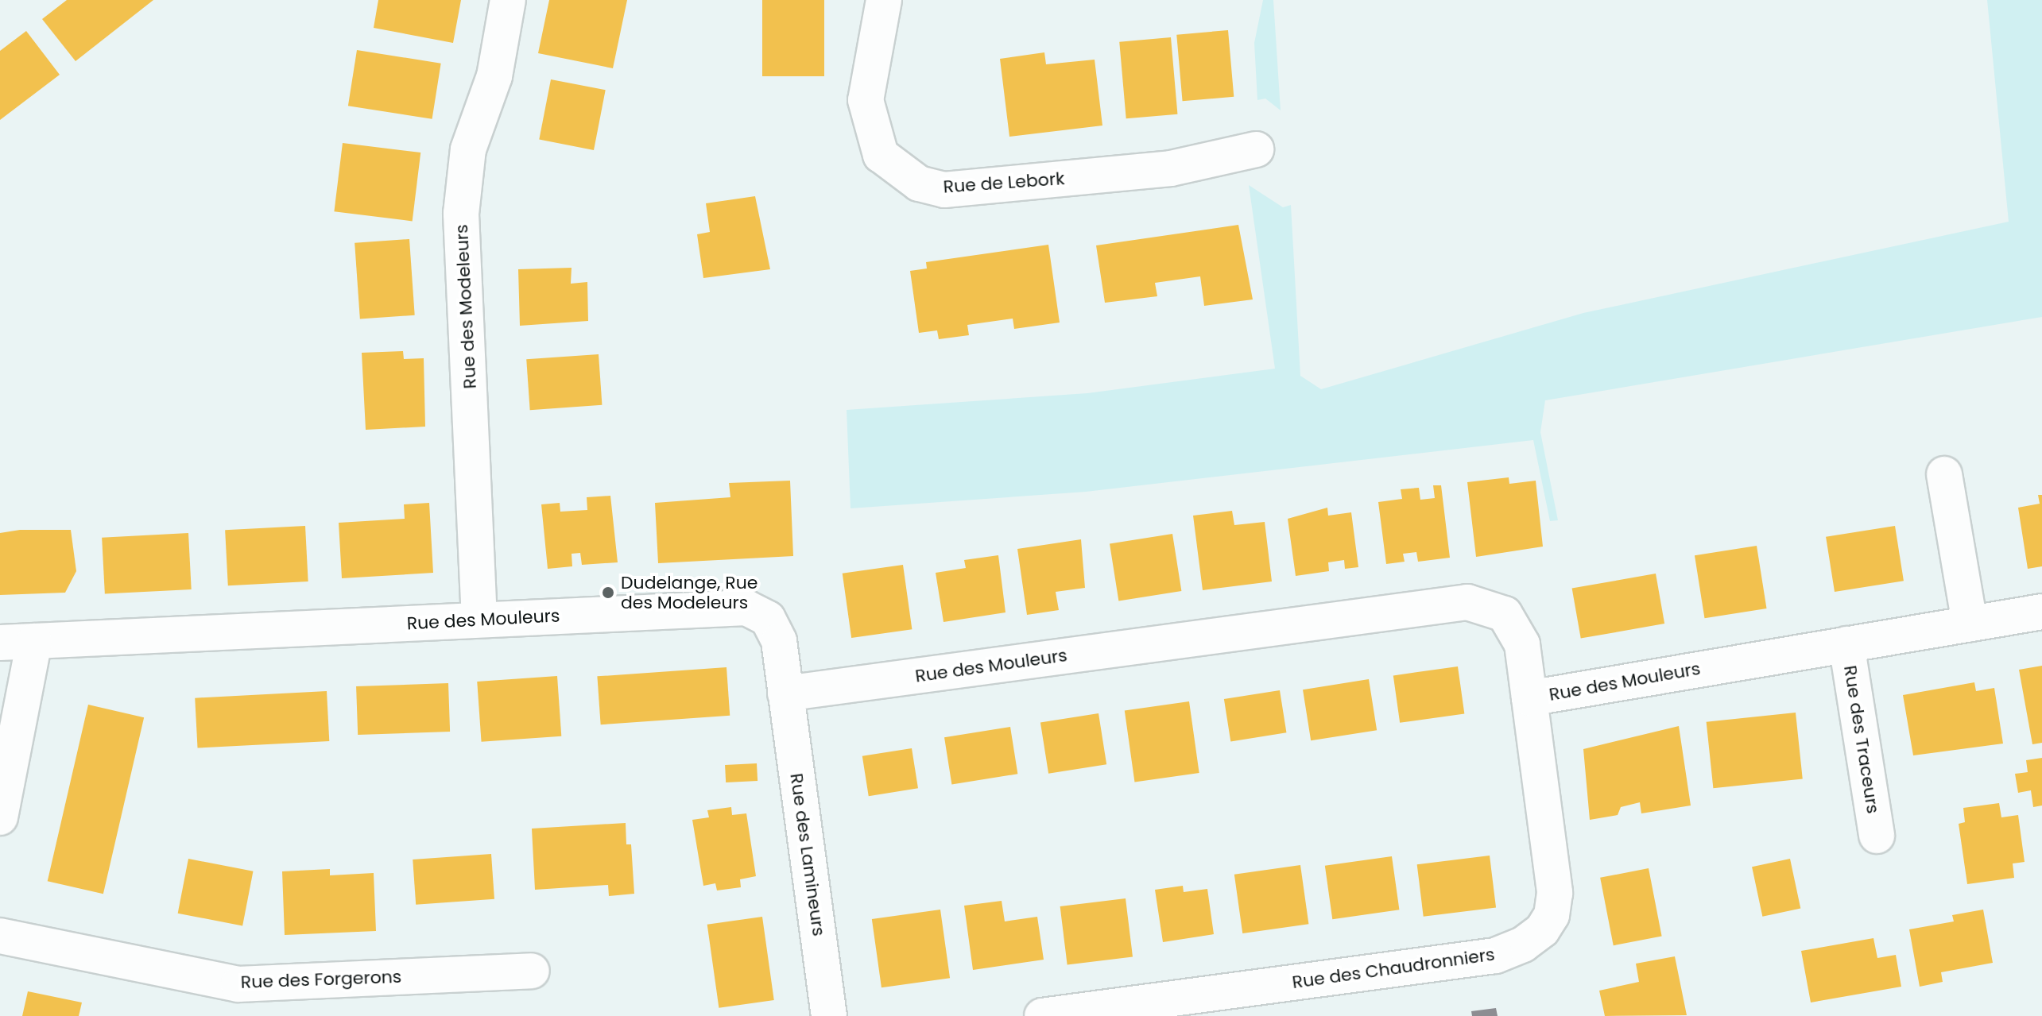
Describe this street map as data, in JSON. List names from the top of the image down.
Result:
{
  "streets": {
    "street": [
      "Rue de Lebork",
      "Rue des Modeleurs",
      "Rue des Mouleurs",
      "Rue des Traceurs",
      "Rue des Lamineurs",
      "Rue des Chaudronniers",
      "Rue des Forgerons"
    ]
  },
  "crossings": [
    ["Rue des Modeleurs", "Rue des Mouleurs"],
    ["Rue des Mouleurs", "Rue des Traceurs"],
    ["Rue des Mouleurs", "Rue des Lamineurs"],
    ["Rue des Mouleurs", "Rue des Chaudronniers"]
  ],
  "places": ["Dudelange, Rue des Modeleurs"]
}
